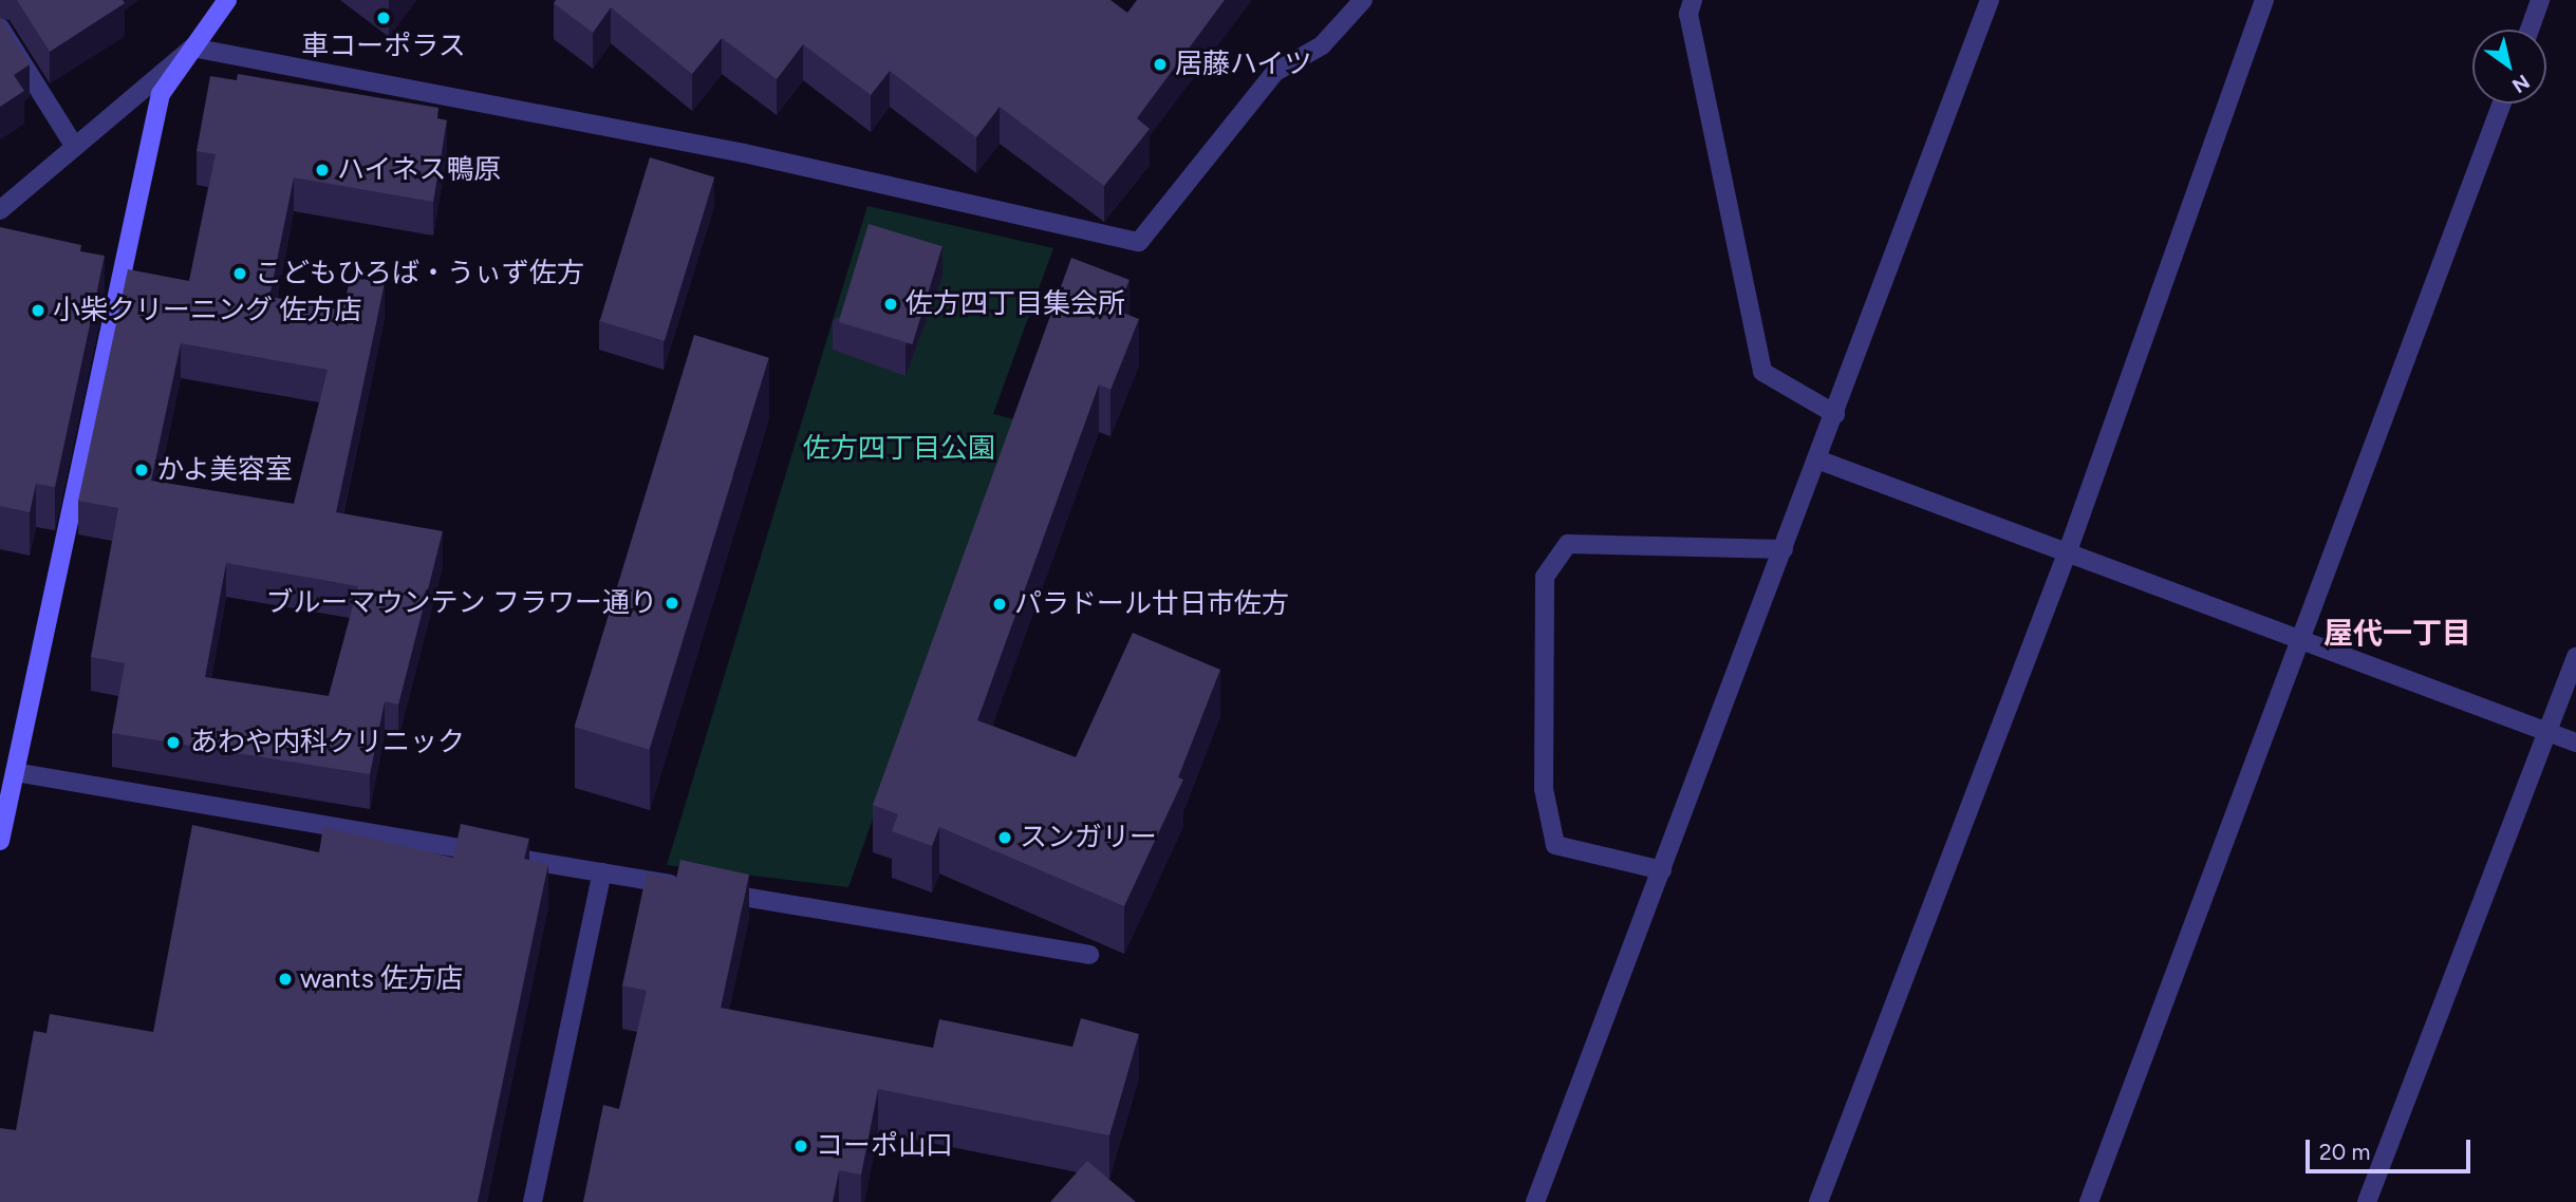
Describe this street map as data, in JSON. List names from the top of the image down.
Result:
{
  "districts": ["屋代一丁目"],
  "parks": ["佐方四丁目公園"],
  "places": [
    "車コーポラス",
    "居藤ハイツ",
    "ハイネス鴨原",
    "こどもひろば・うぃず佐方",
    "佐方四丁目集会所",
    "小柴クリーニング 佐方店",
    "かよ美容室",
    "ブルーマウンテン フラワー通り",
    "パラドール廿日市佐方",
    "あわや内科クリニック",
    "スンガリー",
    "wants 佐方店",
    "コーポ山口"
  ],
  "scale_bar": "20 m",
  "north": "bottom right"
}
